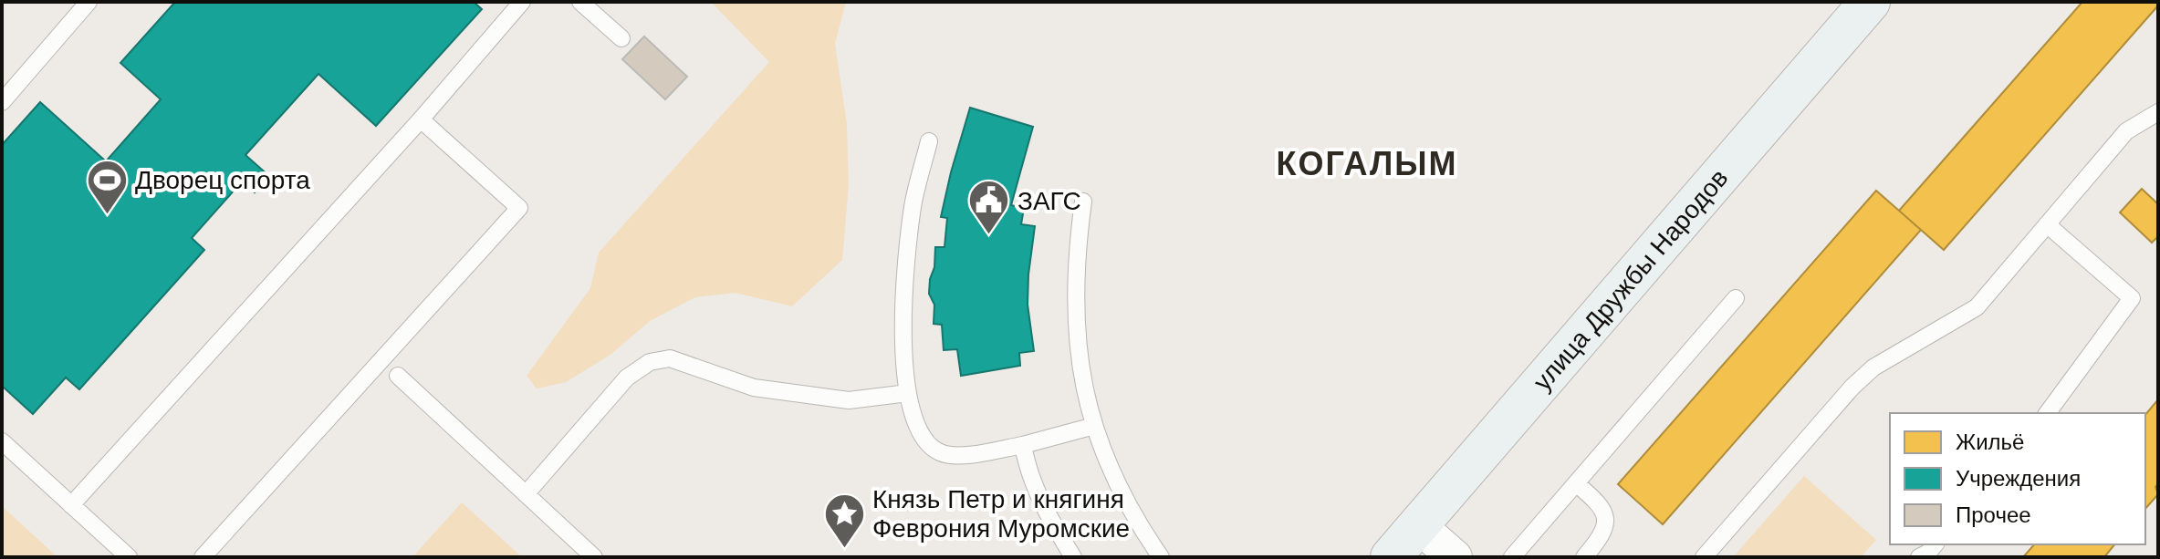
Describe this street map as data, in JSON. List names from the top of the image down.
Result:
{
  "streets": {
    "main road": ["улица Дружбы Народов"]
  },
  "districts": ["КОГАЛЫМ"],
  "places": {
    "sports": ["Дворец спорта"],
    "public building": ["ЗАГС"],
    "place": ["Князь Петр и княгиня Феврония Муромские"]
  },
  "legend": ["Жильё", "Учреждения", "Прочее"]
}
